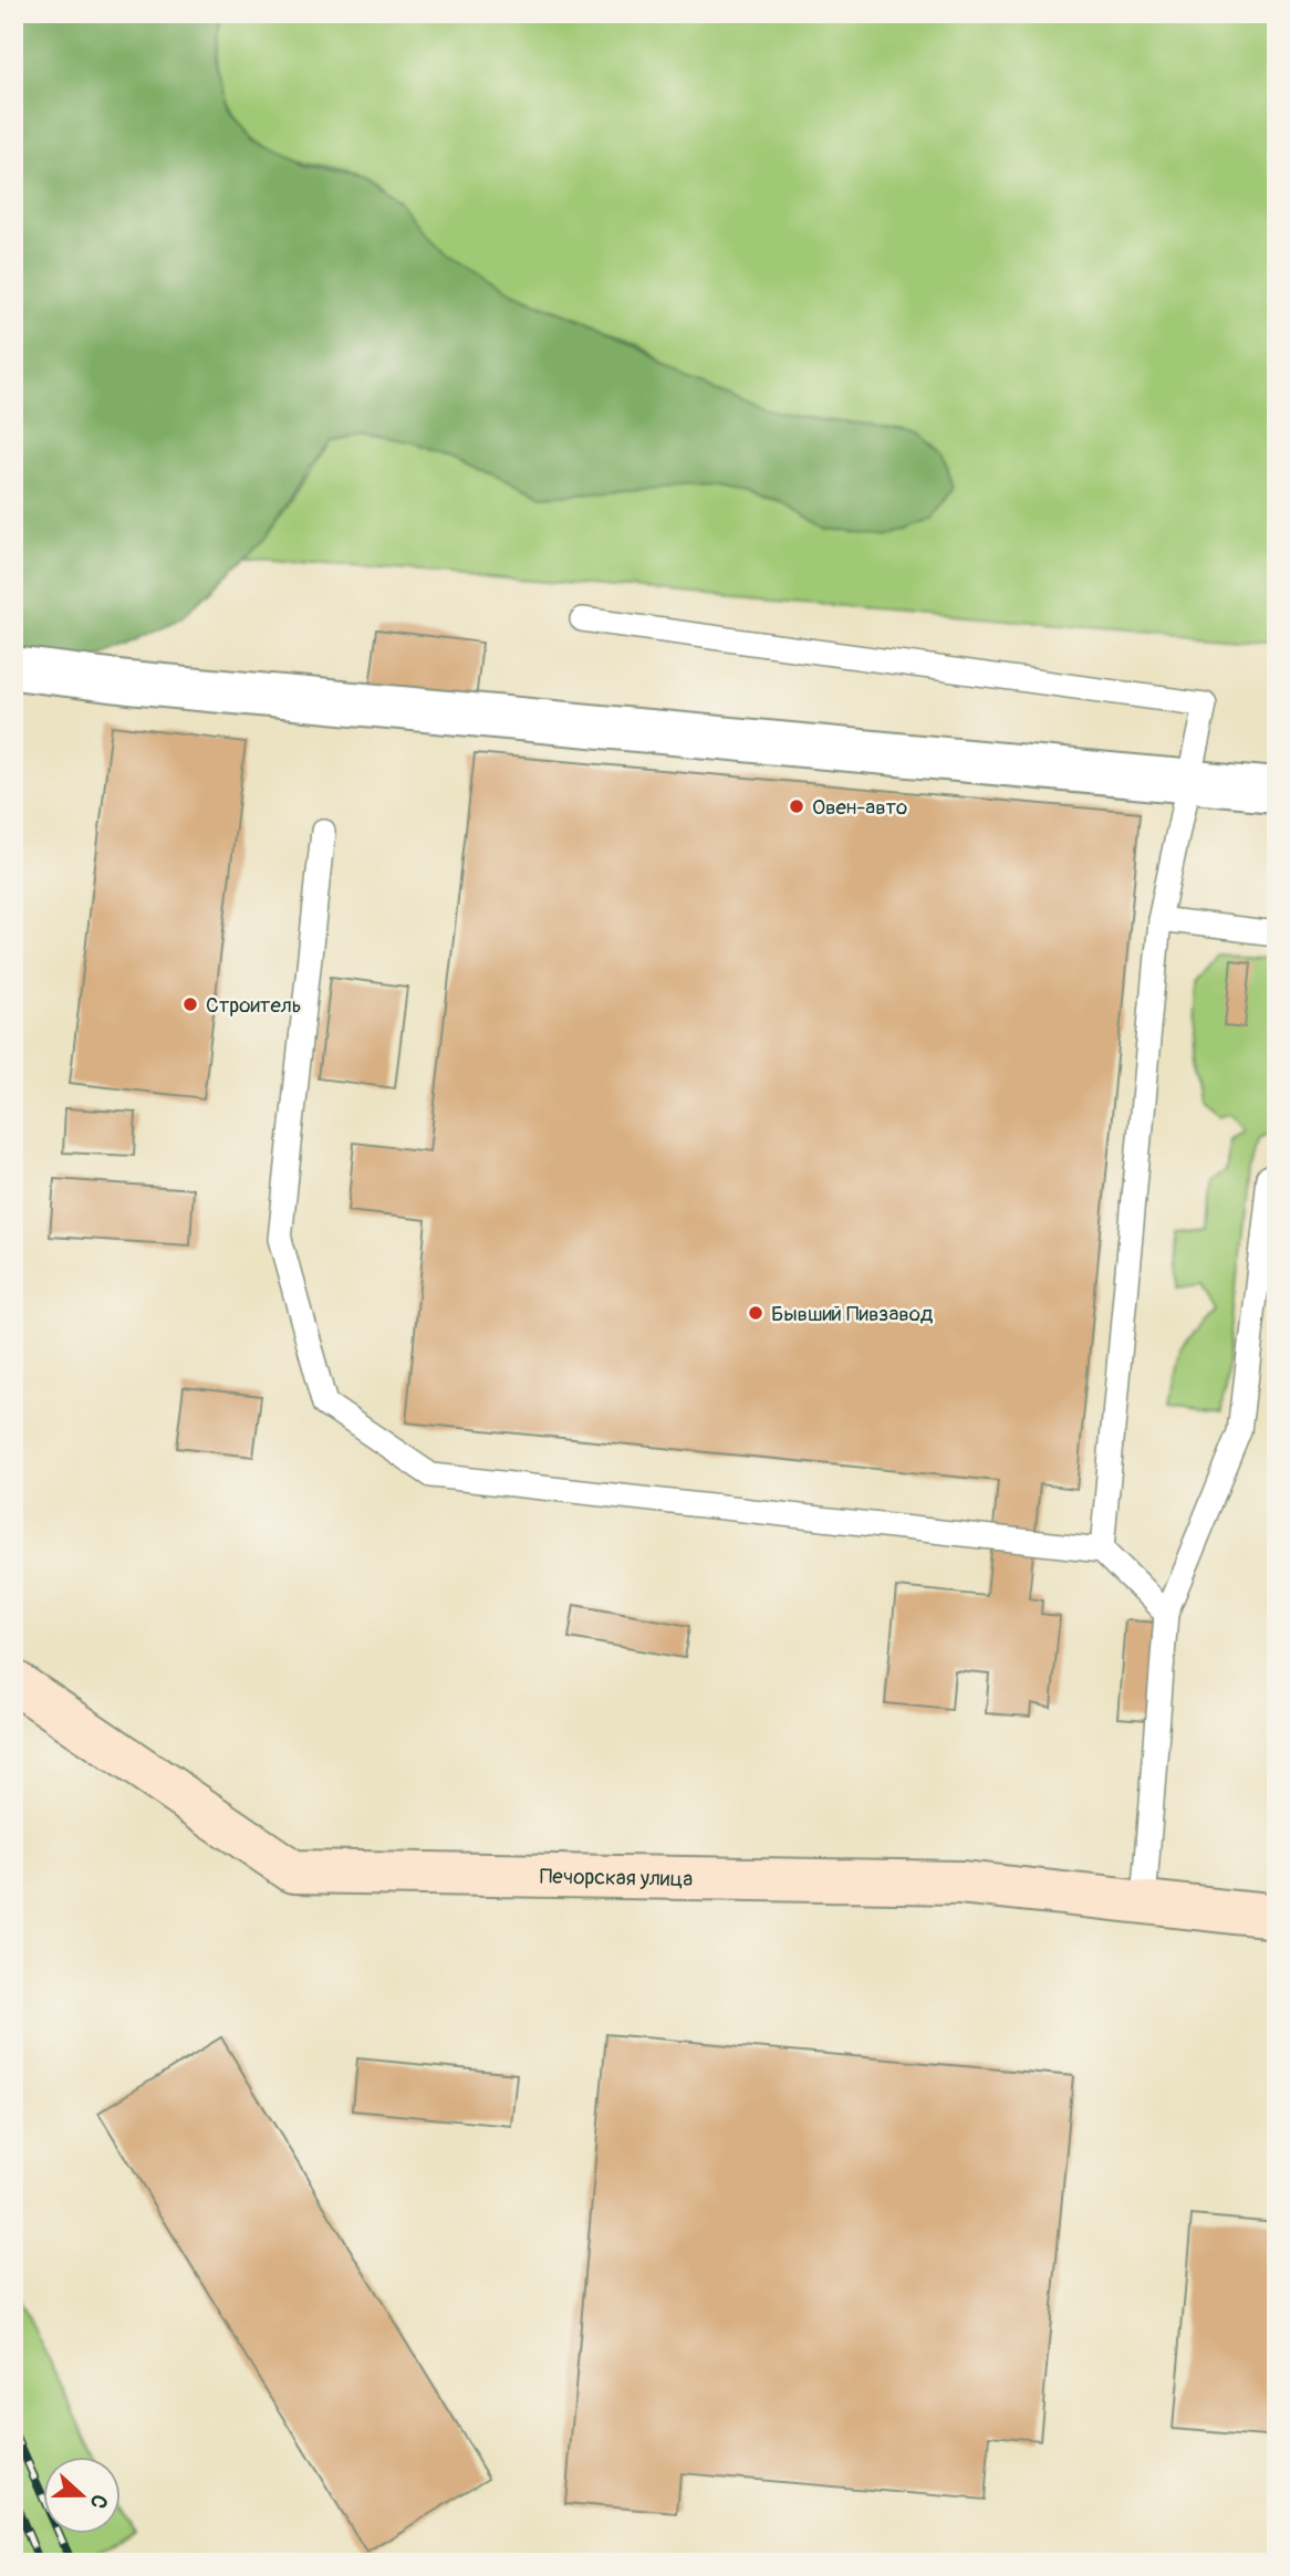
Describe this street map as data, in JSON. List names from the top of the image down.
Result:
{
  "streets": {
    "street": ["Печорская улица"]
  },
  "places": ["Овен-авто", "Строитель", "Бывший Пивзавод"],
  "north": "right"
}
